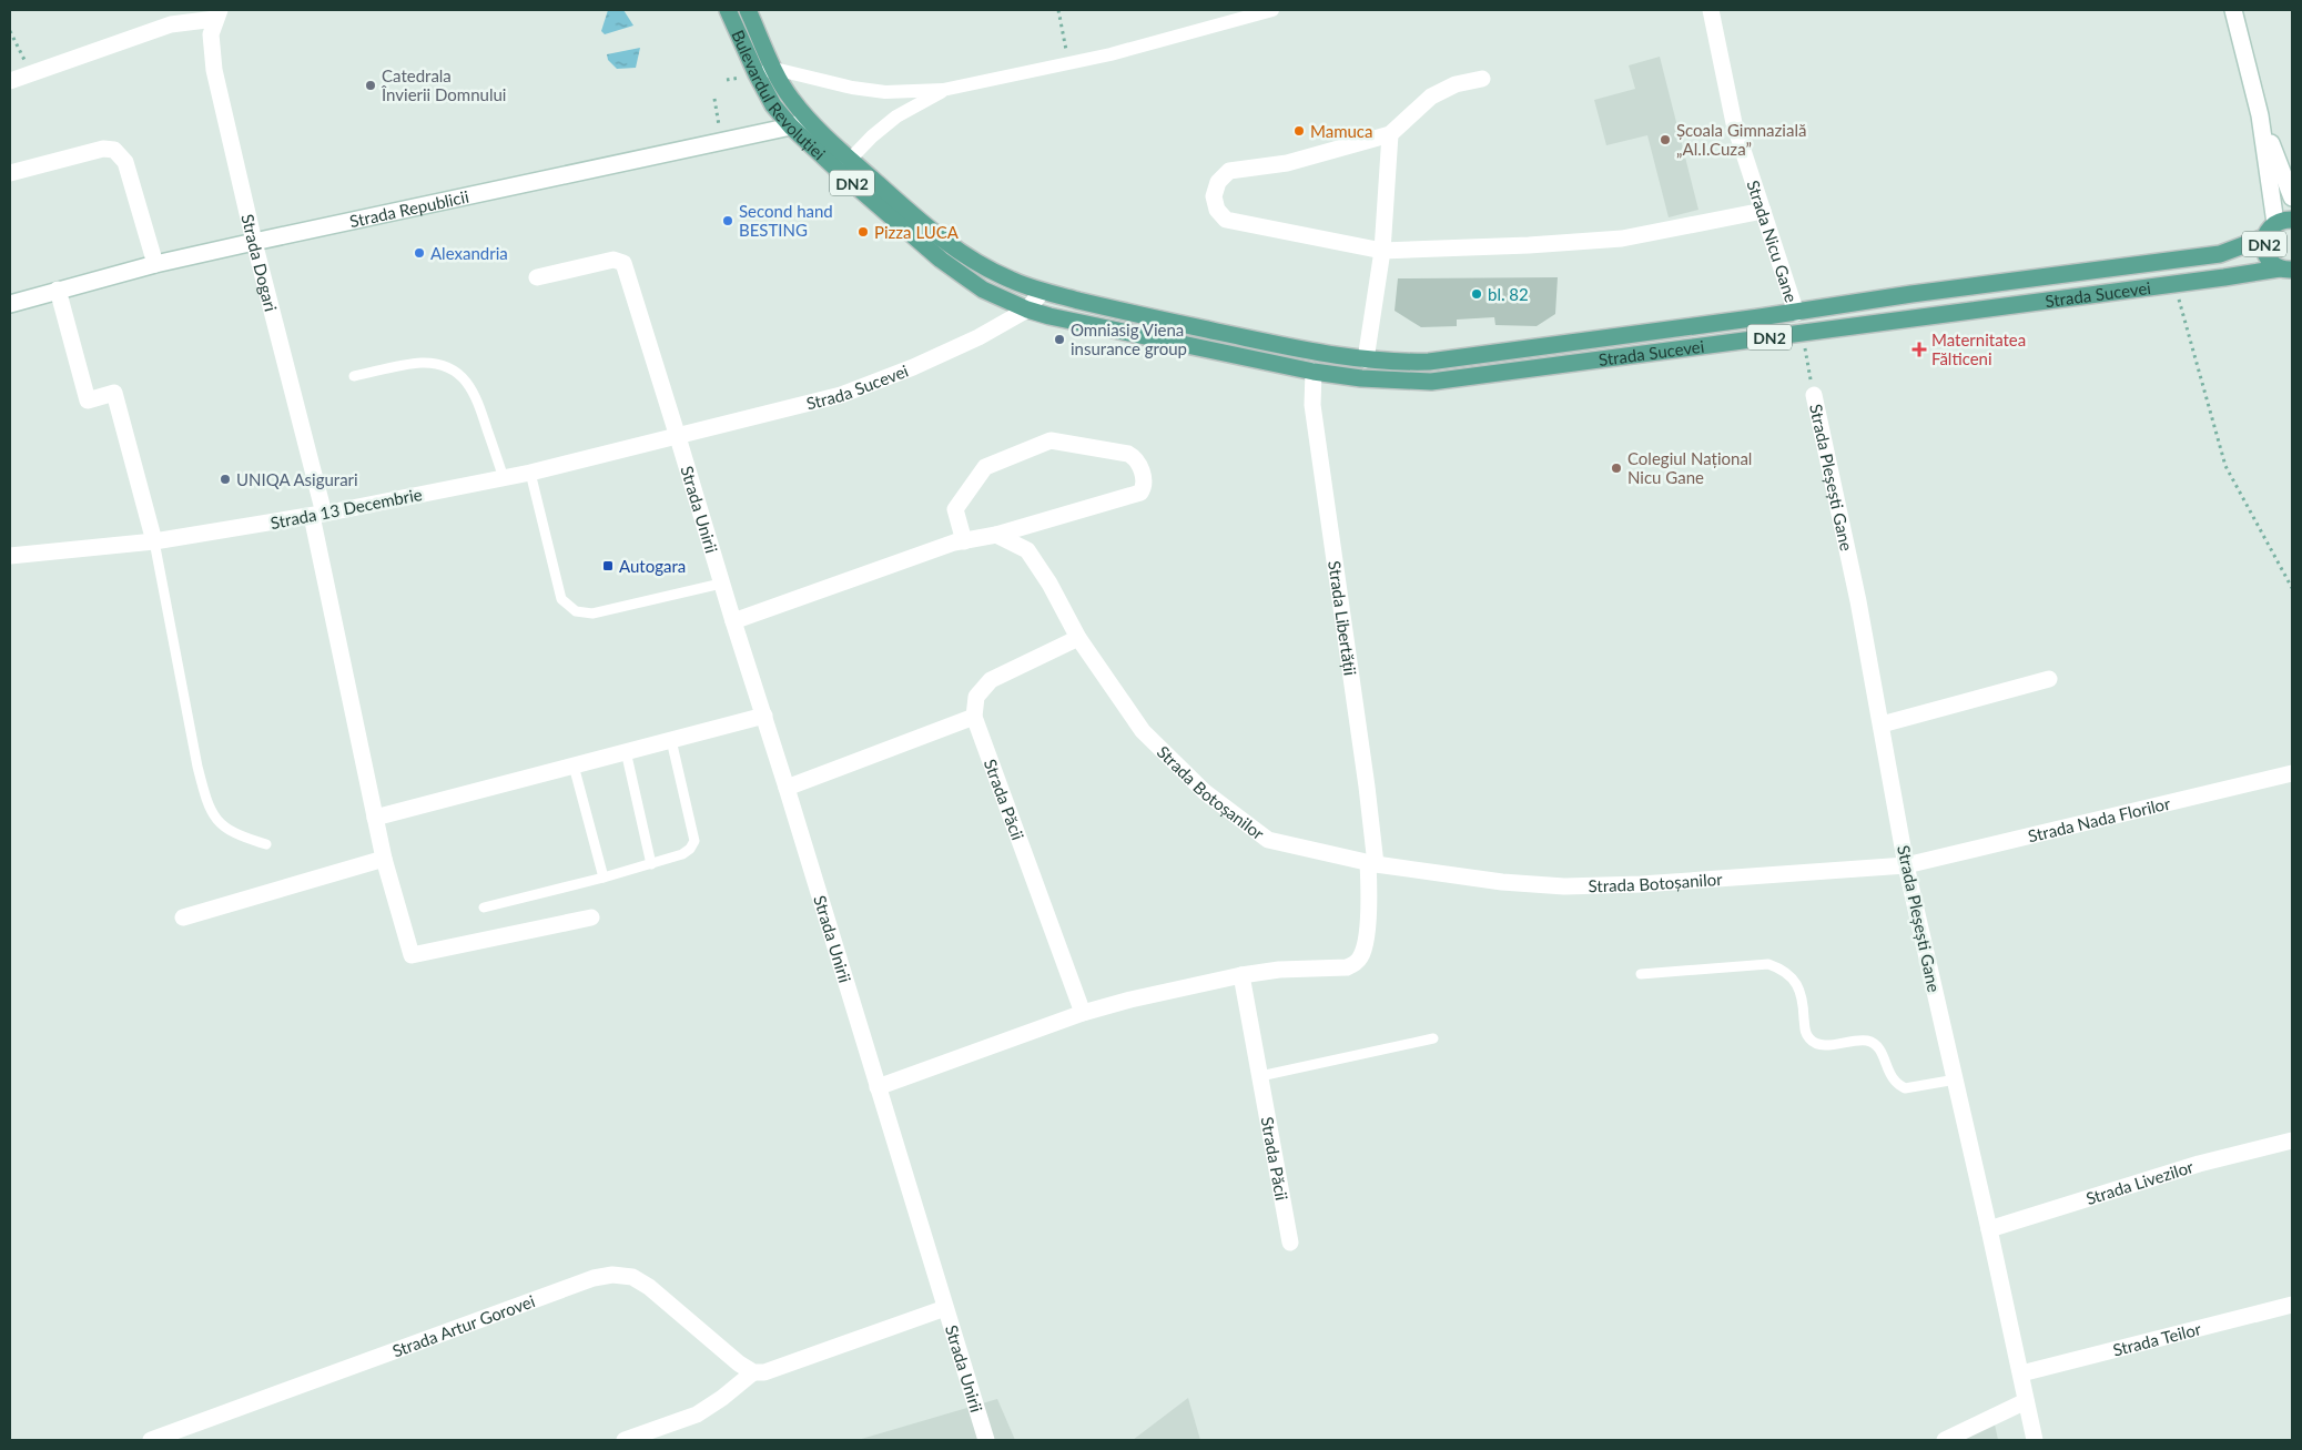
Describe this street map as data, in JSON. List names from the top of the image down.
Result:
{
  "streets": {
    "main road": ["Bulevardul Revoluției", "DN2", "Strada Sucevei"],
    "street": [
      "Strada Republicii",
      "Strada Nicu Gane",
      "Strada Dogari",
      "Strada Pleșești Gane",
      "Strada 13 Decembrie",
      "Strada Unirii",
      "Strada Libertății",
      "Strada Botoșanilor",
      "Strada Păcii",
      "Strada Nada Florilor",
      "Strada Livezilor",
      "Strada Artur Gorovei",
      "Strada Teilor"
    ]
  },
  "crossings": [
    ["Bulevardul Revoluției", "Strada Republicii"],
    ["Bulevardul Revoluției", "Strada Sucevei"],
    ["DN2", "Strada Sucevei"],
    ["Strada Republicii", "Strada Dogari"],
    ["Strada Nicu Gane", "Strada Sucevei"],
    ["Strada Dogari", "Strada 13 Decembrie"],
    ["Strada Sucevei", "Strada 13 Decembrie"],
    ["Strada Sucevei", "Strada Unirii"],
    ["Strada Sucevei", "Strada Libertății"],
    ["Strada Pleșești Gane", "Strada Botoșanilor"],
    ["Strada Pleșești Gane", "Strada Nada Florilor"],
    ["Strada Pleșești Gane", "Strada Livezilor"],
    ["Strada Pleșești Gane", "Strada Teilor"],
    ["Strada 13 Decembrie", "Strada Unirii"],
    ["Strada Libertății", "Strada Botoșanilor"],
    ["Strada Botoșanilor", "Strada Nada Florilor"]
  ],
  "places": {
    "other": [
      "Catedrala Învierii Domnului",
      "Mamuca",
      "Școala Gimnazială „Al.I.Cuza”",
      "Second hand BESTING",
      "Pizza LUCA",
      "Alexandria",
      "bl. 82",
      "Omniasig Viena insurance group",
      "Colegiul Național Nicu Gane",
      "UNIQA Asigurari"
    ],
    "health": ["Maternitatea Fălticeni"],
    "transit": ["Autogara"]
  }
}
